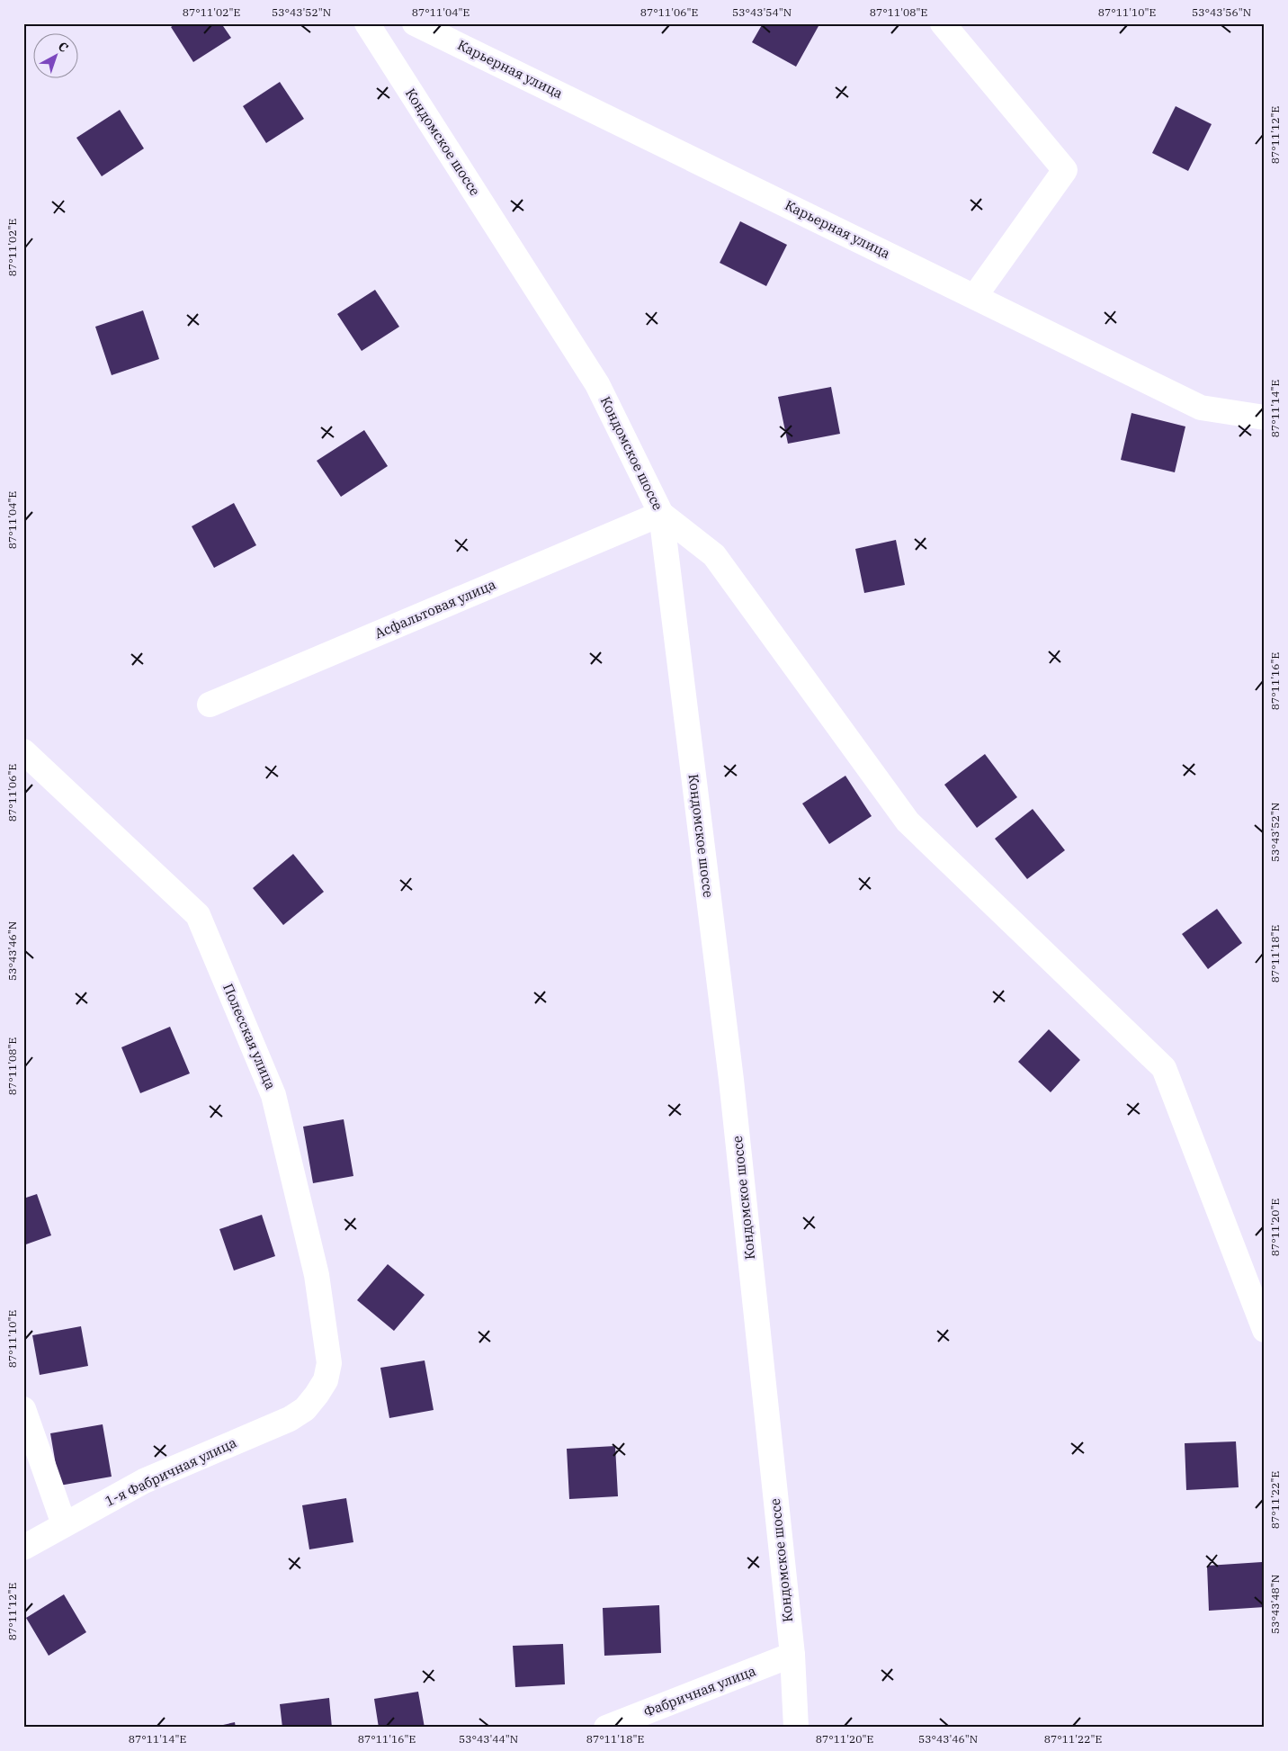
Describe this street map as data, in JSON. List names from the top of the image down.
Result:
{
  "streets": {
    "street": [
      "Карьерная улица",
      "Кондомское шоссе",
      "Асфальтовая улица",
      "Полесская улица",
      "1-я Фабричная улица",
      "Фабричная улица"
    ]
  },
  "crossings": [
    ["Кондомское шоссе", "Асфальтовая улица"],
    ["Кондомское шоссе", "Фабричная улица"],
    ["Полесская улица", "1-я Фабричная улица"]
  ],
  "north": "top right",
  "coordinates": [
    "87°11'02\"E",
    "53°43'52\"N",
    "87°11'04\"E",
    "87°11'06\"E",
    "53°43'54\"N",
    "87°11'08\"E",
    "87°11'10\"E",
    "53°43'56\"N",
    "87°11'12\"E",
    "87°11'14\"E",
    "87°11'16\"E",
    "53°43'46\"N",
    "87°11'18\"E",
    "87°11'20\"E",
    "87°11'22\"E",
    "53°43'48\"N",
    "53°43'44\"N"
  ]
}
